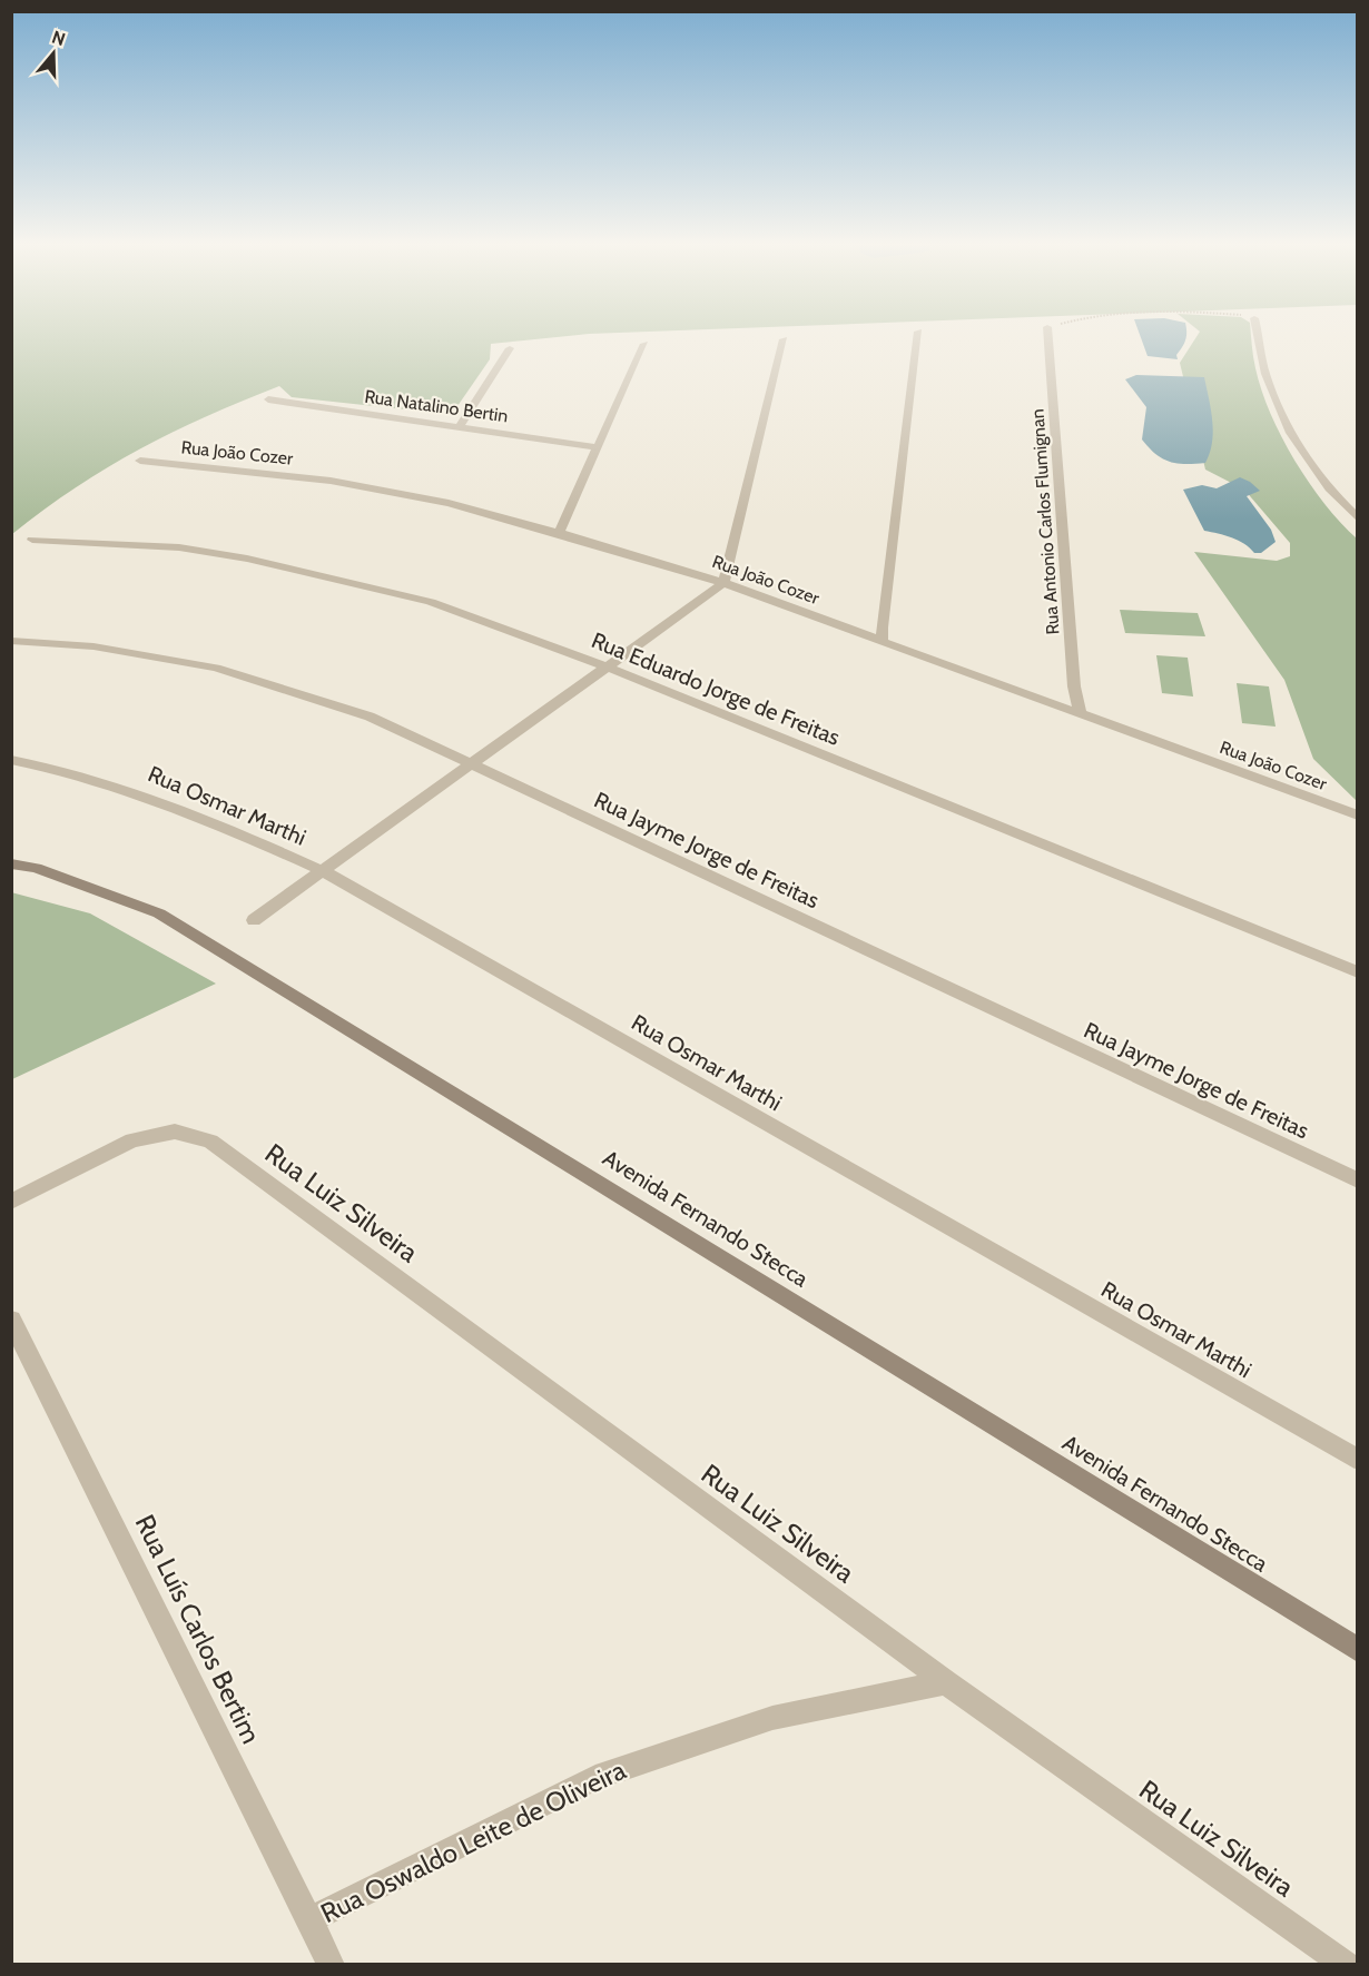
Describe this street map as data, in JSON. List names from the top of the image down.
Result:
{
  "streets": {
    "street": [
      "Rua Natalino Bertin",
      "Rua João Cozer",
      "Rua Antonio Carlos Flumignan",
      "Rua Eduardo Jorge de Freitas",
      "Rua Osmar Marthi",
      "Rua Jayme Jorge de Freitas",
      "Rua Luiz Silveira",
      "Avenida Fernando Stecca",
      "Rua Luís Carlos Bertim",
      "Rua Oswaldo Leite de Oliveira"
    ]
  },
  "crossings": [
    ["Rua João Cozer", "Rua Antonio Carlos Flumignan"],
    ["Rua Luiz Silveira", "Rua Oswaldo Leite de Oliveira"],
    ["Rua Luís Carlos Bertim", "Rua Oswaldo Leite de Oliveira"]
  ],
  "north": "top"
}
